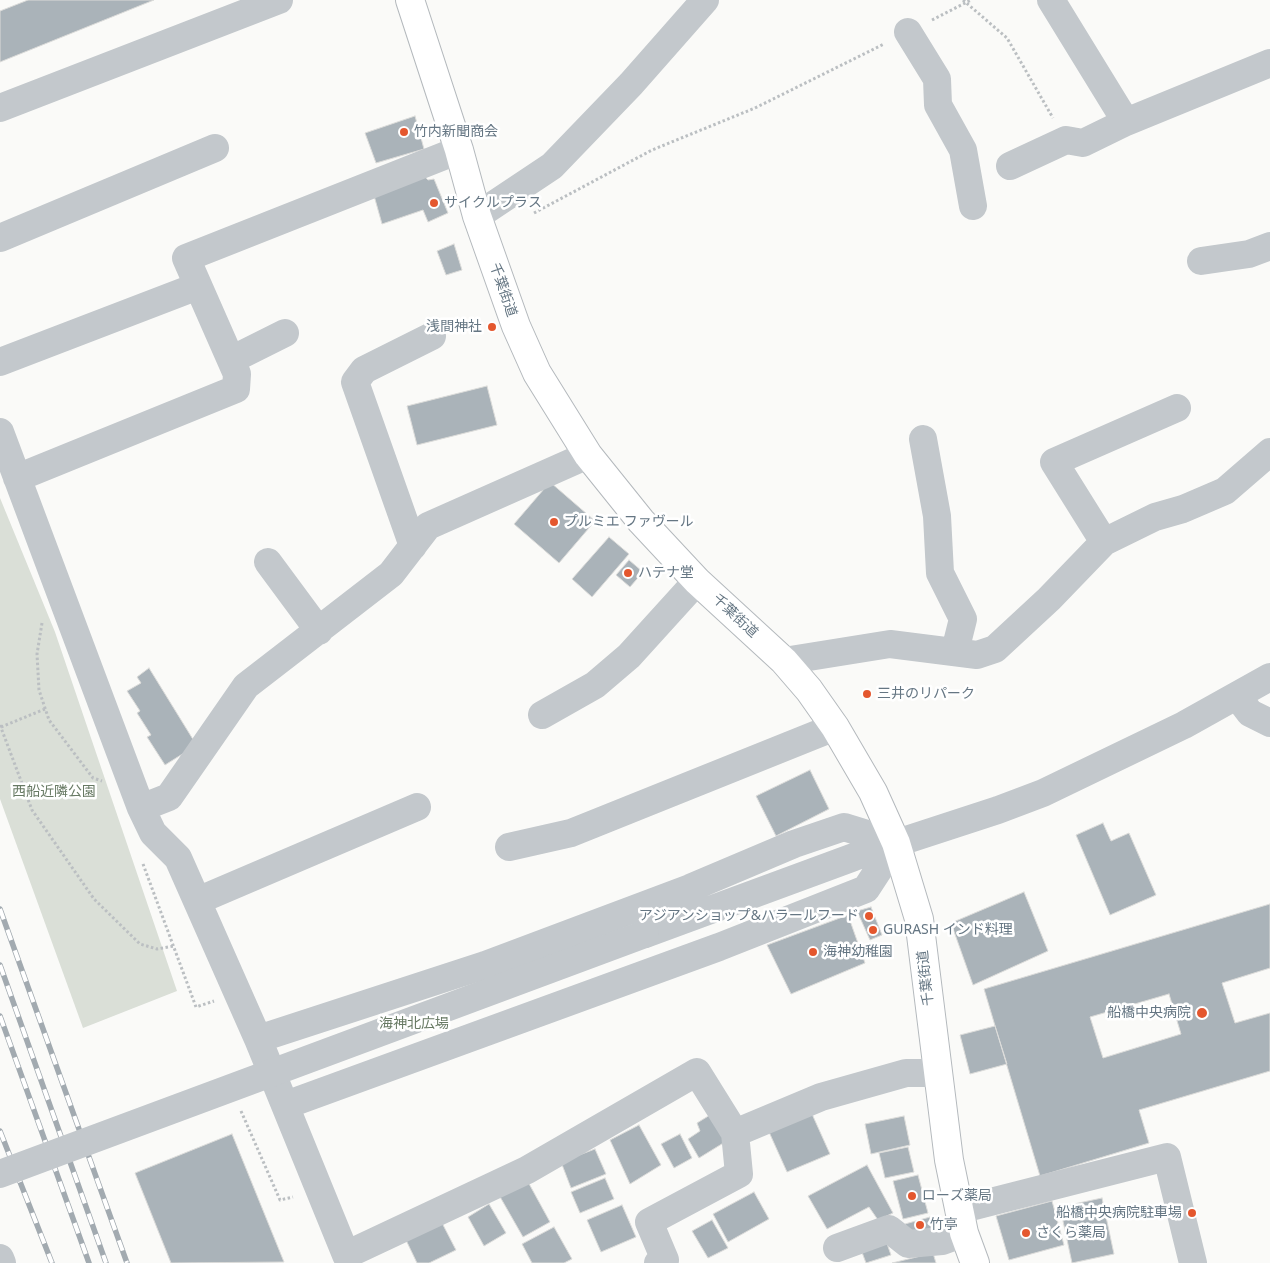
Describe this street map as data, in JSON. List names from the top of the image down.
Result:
{
  "streets": {
    "highway": ["千葉街道"]
  },
  "parks": ["西船近隣公園", "海神北広場"],
  "places": [
    "竹内新聞商会",
    "サイクルプラス",
    "浅間神社",
    "プルミエ ファヴール",
    "ハテナ堂",
    "三井のリパーク",
    "アジアンショップ&ハラールフード",
    "GURASH インド料理",
    "海神幼稚園",
    "船橋中央病院",
    "ローズ薬局",
    "船橋中央病院駐車場",
    "竹亭",
    "さくら薬局"
  ]
}
